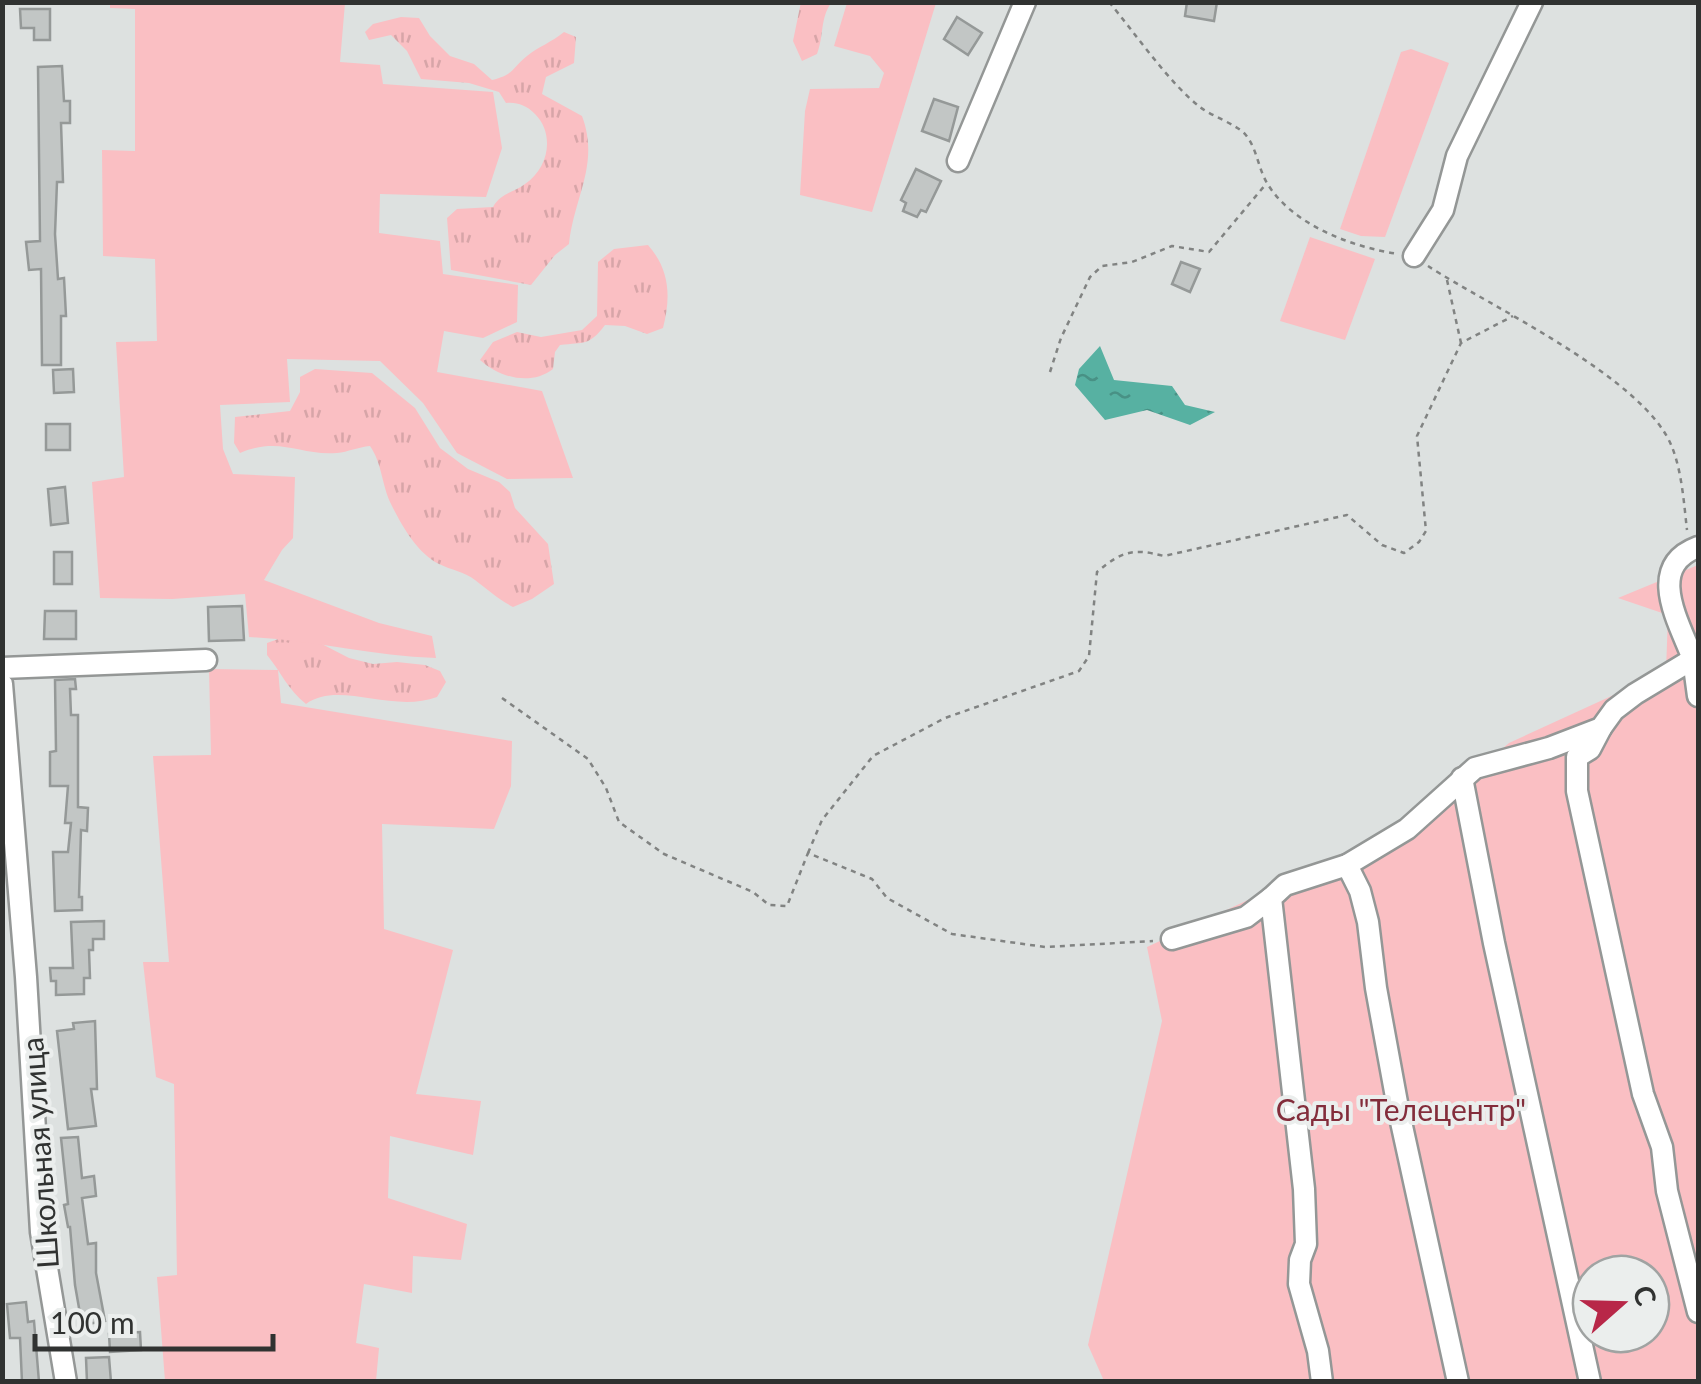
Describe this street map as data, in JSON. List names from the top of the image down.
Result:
{
  "streets": {
    "street": ["Школьная улица"]
  },
  "parks": ["Сады \"Телецентр\""],
  "scale_bar": "100 m",
  "north": "right"
}
